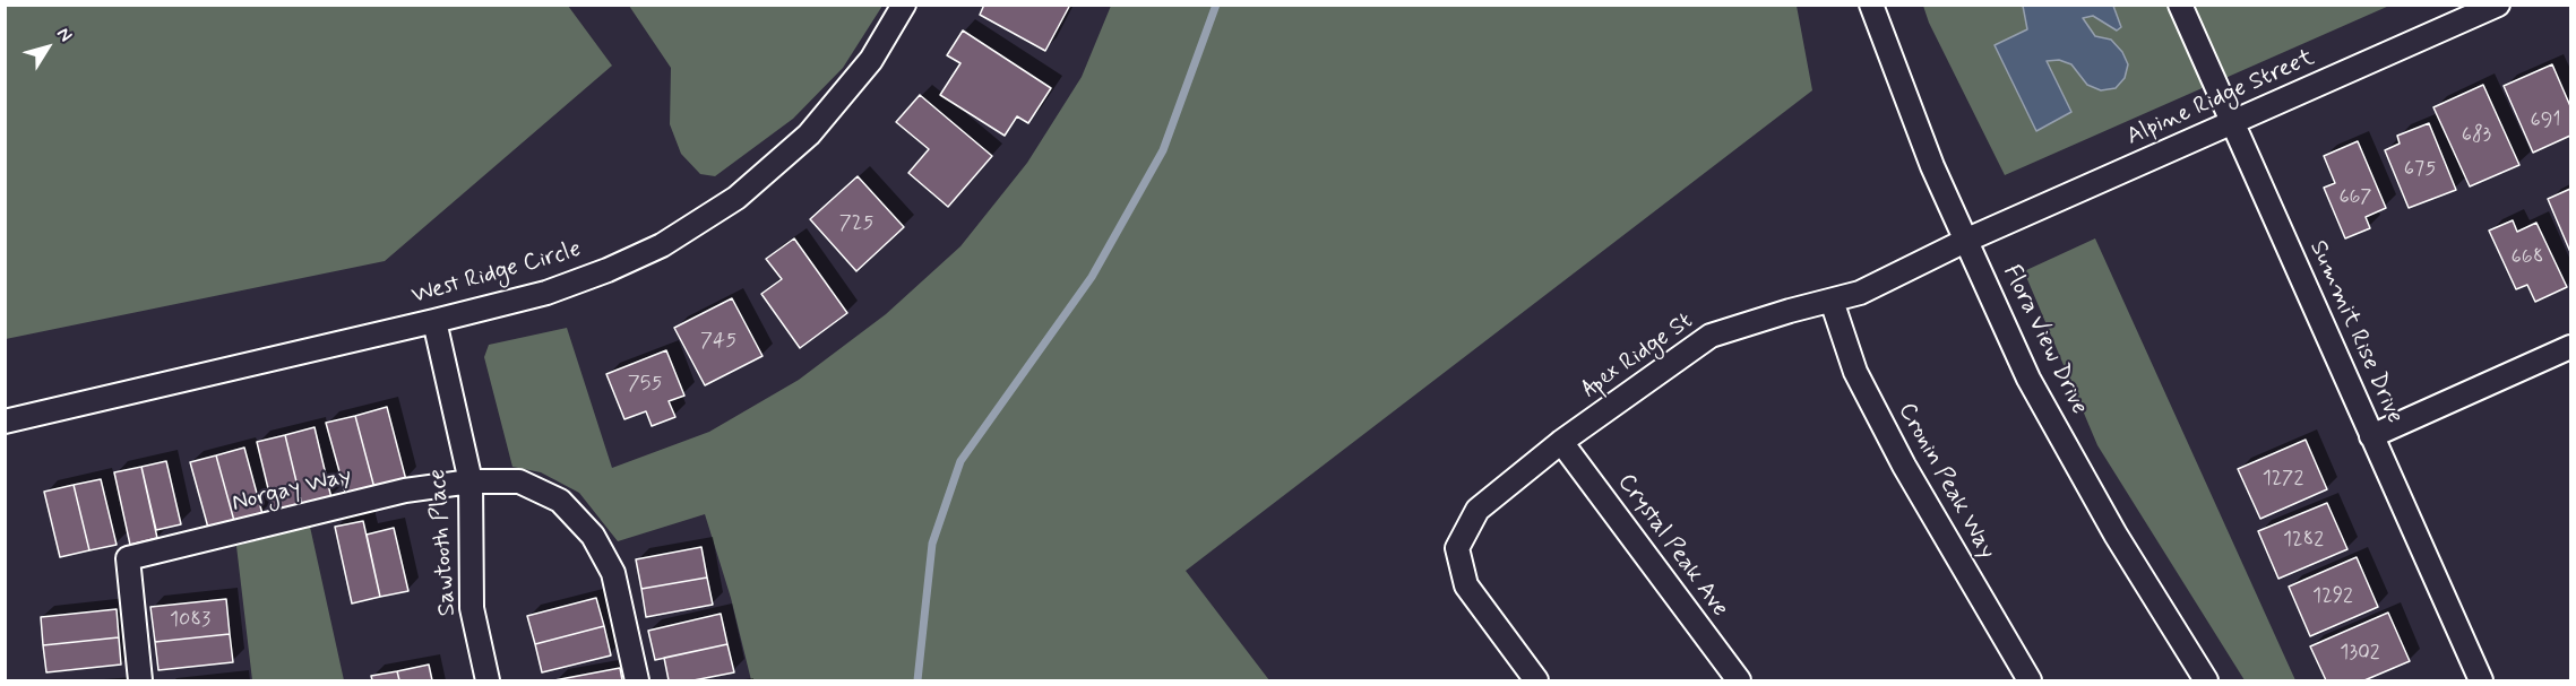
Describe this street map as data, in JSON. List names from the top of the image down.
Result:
{
  "streets": {
    "street": [
      "Alpine Ridge Street",
      "West Ridge Circle",
      "Summit Rise Drive",
      "Flora View Drive",
      "Apex Ridge St",
      "Cronin Peak Way",
      "Norgay Way",
      "Sawtooth Place",
      "Crystal Peak Ave"
    ]
  },
  "crossings": [
    ["Alpine Ridge Street", "Summit Rise Drive"],
    ["Alpine Ridge Street", "Flora View Drive"],
    ["Alpine Ridge Street", "Apex Ridge St"],
    ["West Ridge Circle", "Sawtooth Place"],
    ["Flora View Drive", "Apex Ridge St"],
    ["Apex Ridge St", "Cronin Peak Way"],
    ["Apex Ridge St", "Crystal Peak Ave"],
    ["Norgay Way", "Sawtooth Place"]
  ],
  "house_numbers": [
    "691",
    "683",
    "675",
    "667",
    "725",
    "668",
    "745",
    "755",
    "1272",
    "1282",
    "1292",
    "1083",
    "1302"
  ],
  "north": "top right"
}
